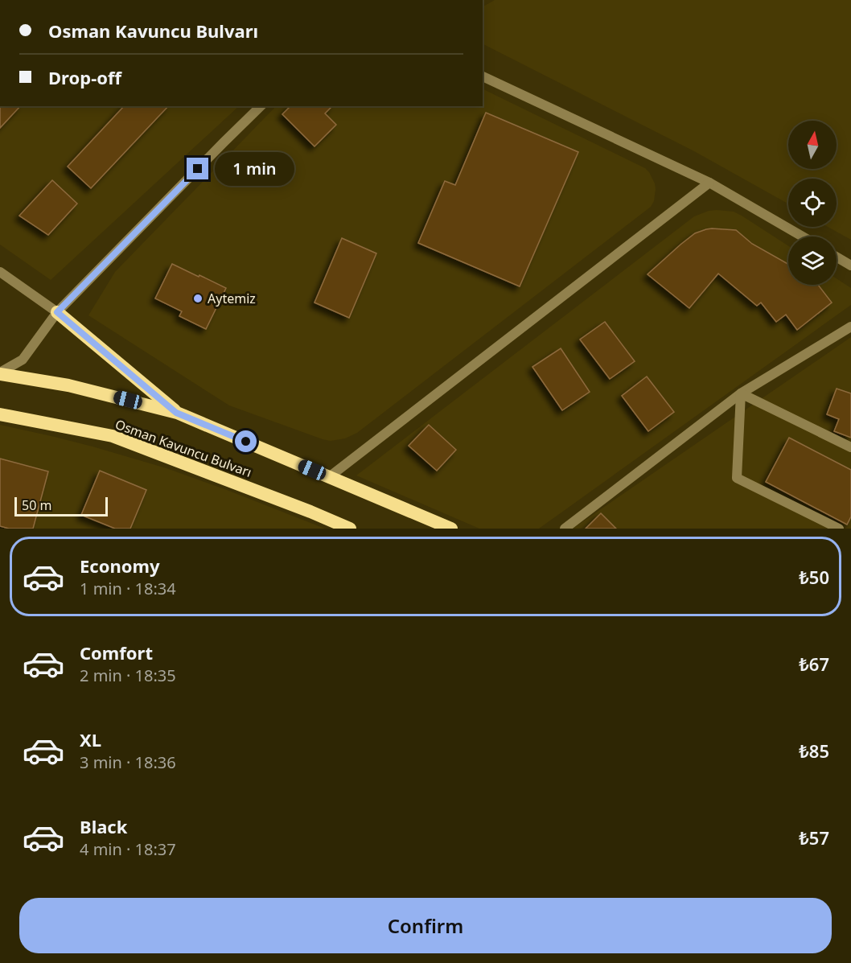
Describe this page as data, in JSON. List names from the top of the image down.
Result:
{
  "streets": {
    "highway": ["Osman Kavuncu Bulvarı"]
  },
  "places": ["Aytemiz"],
  "scale_bar": "50 m",
  "north": "top",
  "page": {
    "banner": ["Osman Kavuncu Bulvarı", "Drop-off"],
    "bubble": "1 min",
    "scale": "50 m",
    "list": [
      {
        "name": "Economy",
        "note": "1 min · 18:34",
        "value": "₺50"
      },
      {
        "name": "Comfort",
        "note": "2 min · 18:35",
        "value": "₺67"
      },
      {
        "name": "XL",
        "note": "3 min · 18:36",
        "value": "₺85"
      },
      {
        "name": "Black",
        "note": "4 min · 18:37",
        "value": "₺57"
      }
    ],
    "buttons": "Confirm"
  }
}
